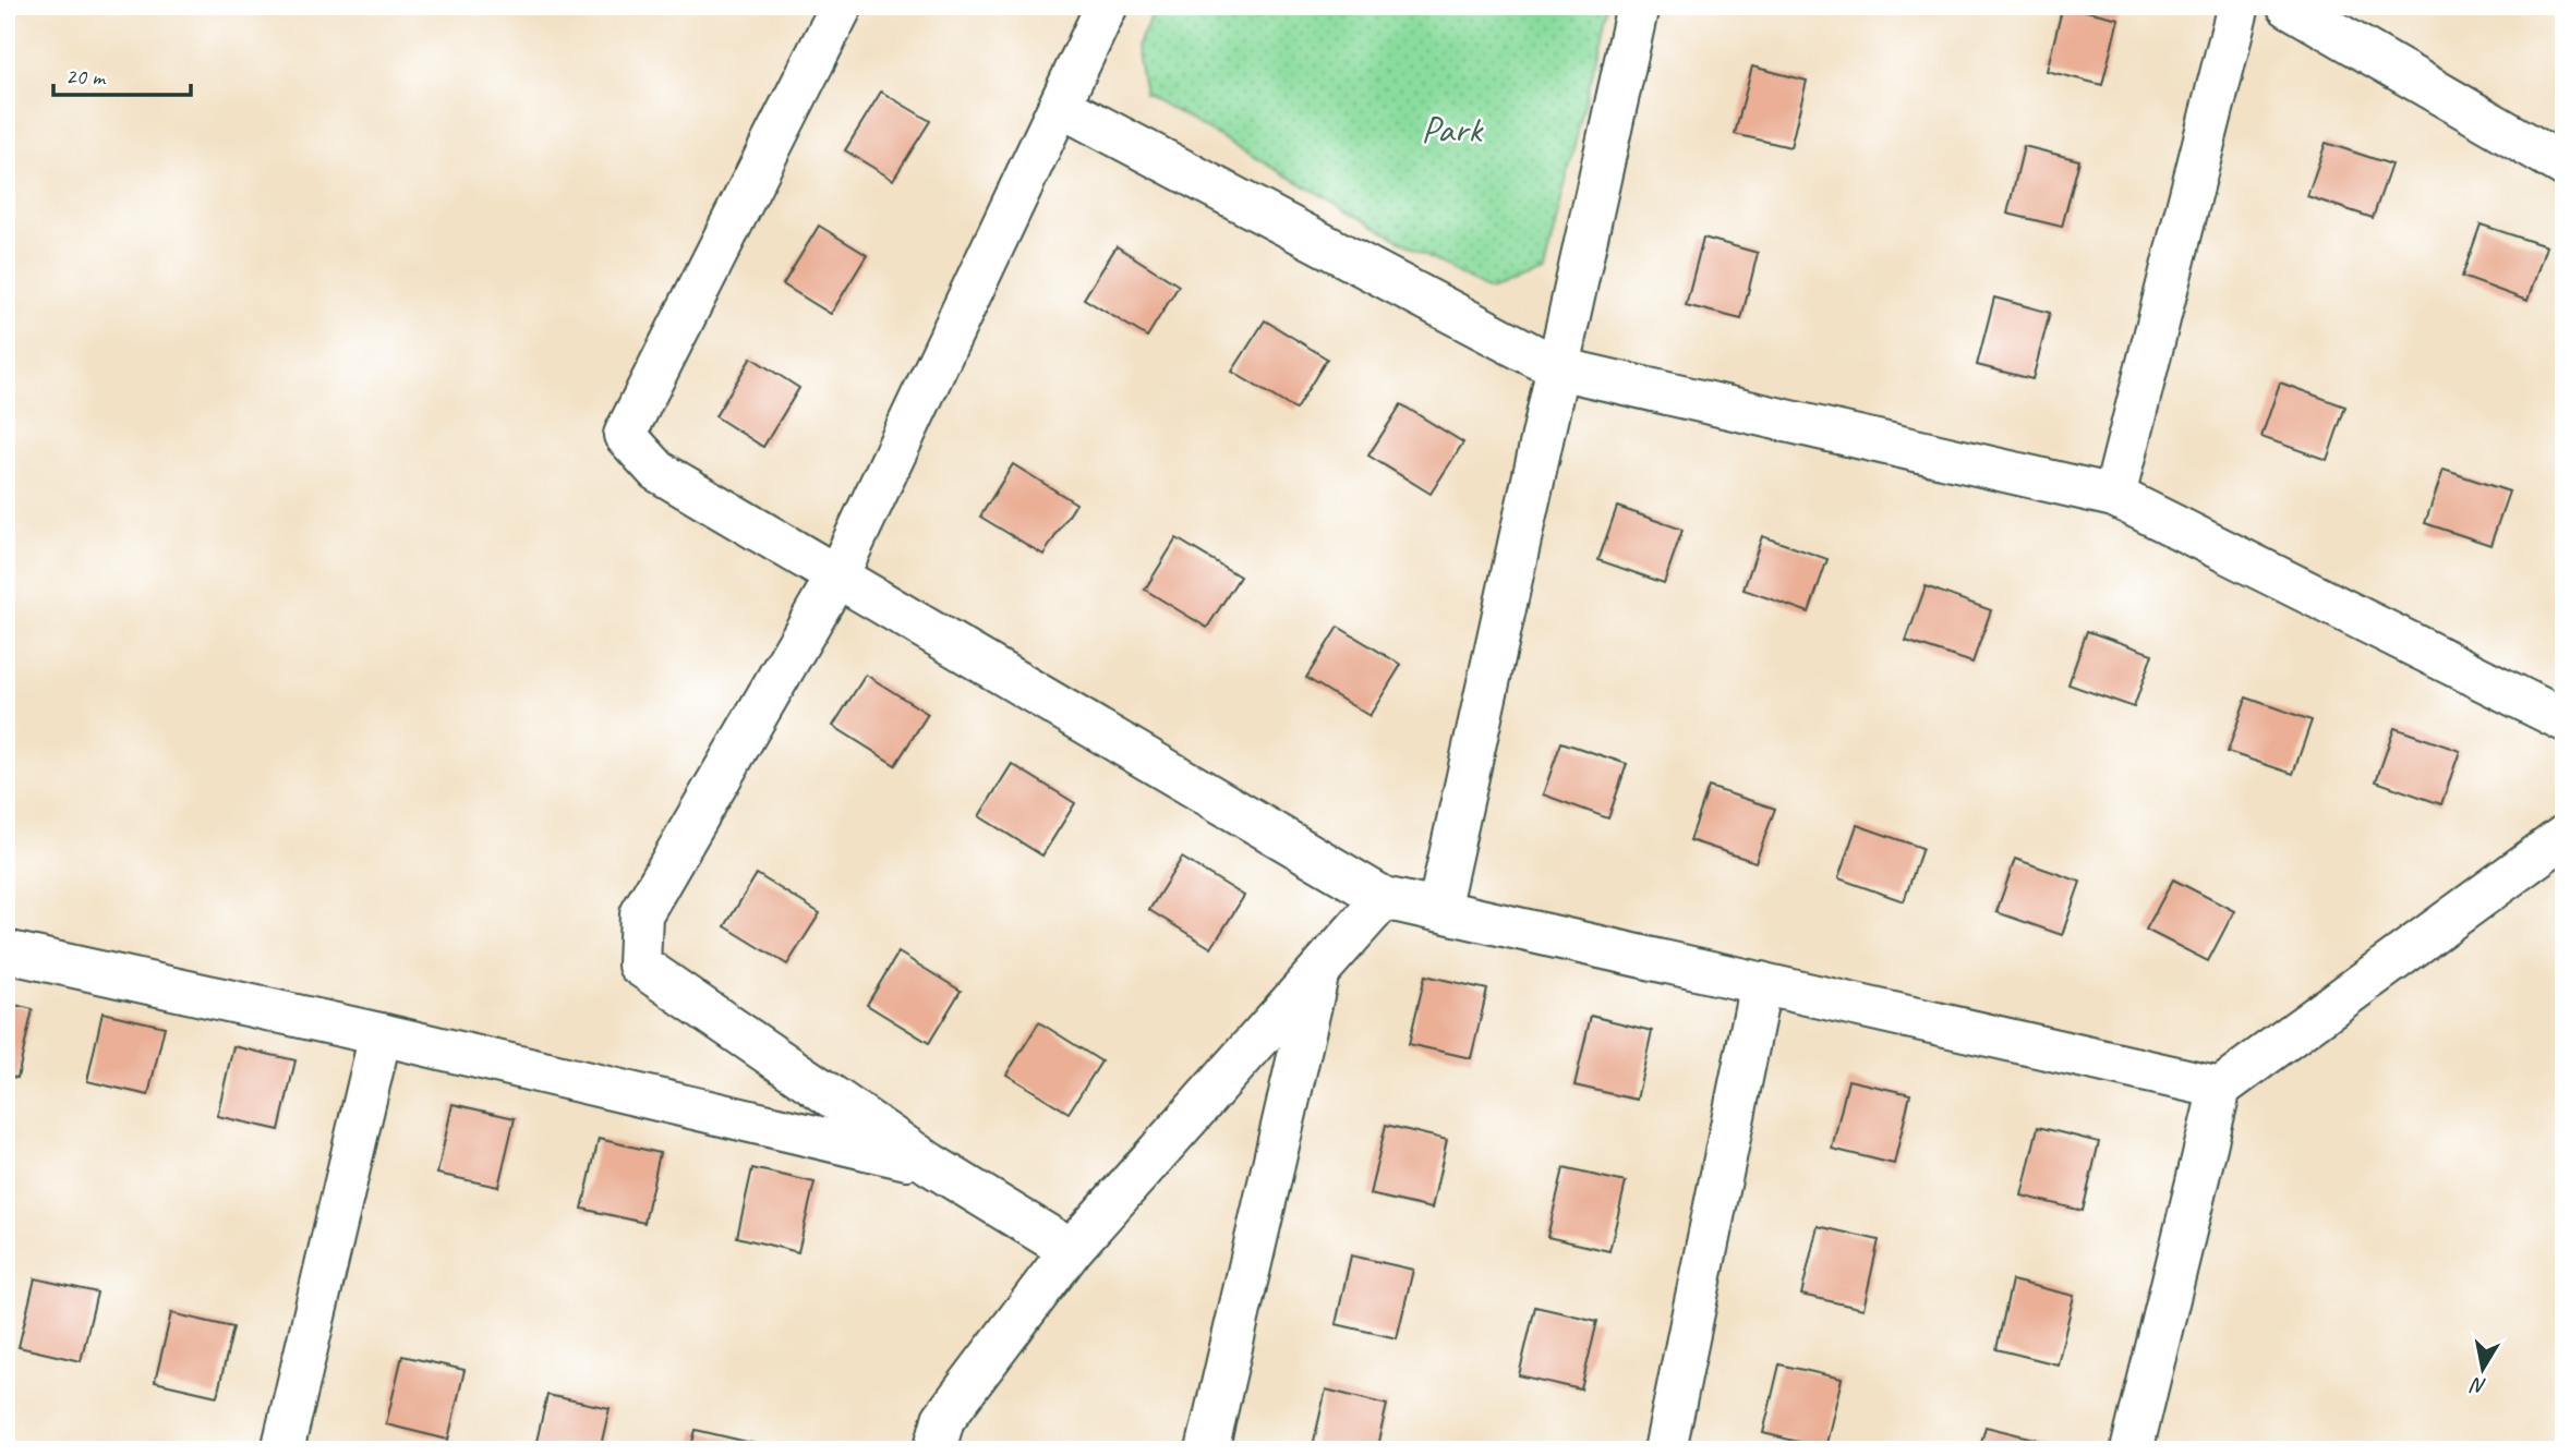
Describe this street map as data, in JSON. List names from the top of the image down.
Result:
{
  "parks": ["Park"],
  "scale_bar": "20 m",
  "north": "bottom"
}
